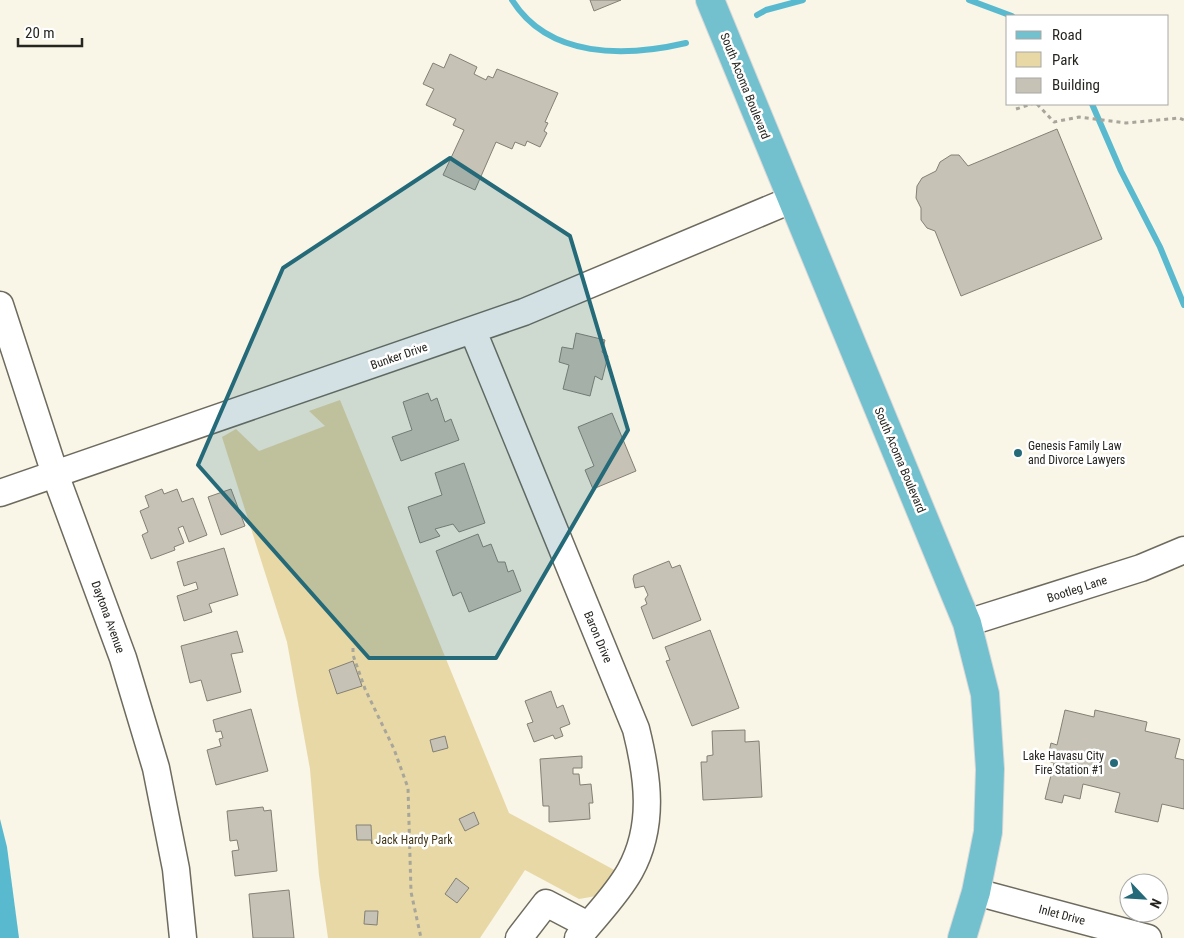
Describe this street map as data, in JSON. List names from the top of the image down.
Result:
{
  "streets": {
    "main road": ["South Acoma Boulevard"],
    "street": [
      "Bunker Drive",
      "Bootleg Lane",
      "Daytona Avenue",
      "Baron Drive",
      "Inlet Drive"
    ]
  },
  "crossings": [
    ["South Acoma Boulevard", "Bunker Drive"],
    ["South Acoma Boulevard", "Bootleg Lane"],
    ["South Acoma Boulevard", "Inlet Drive"],
    ["Bunker Drive", "Daytona Avenue"],
    ["Bunker Drive", "Baron Drive"]
  ],
  "parks": ["Jack Hardy Park"],
  "places": ["Genesis Family Law and Divorce Lawyers", "Lake Havasu City Fire Station #1"],
  "legend": ["Road", "Park", "Building"],
  "scale_bar": "20 m",
  "north": "bottom right"
}
